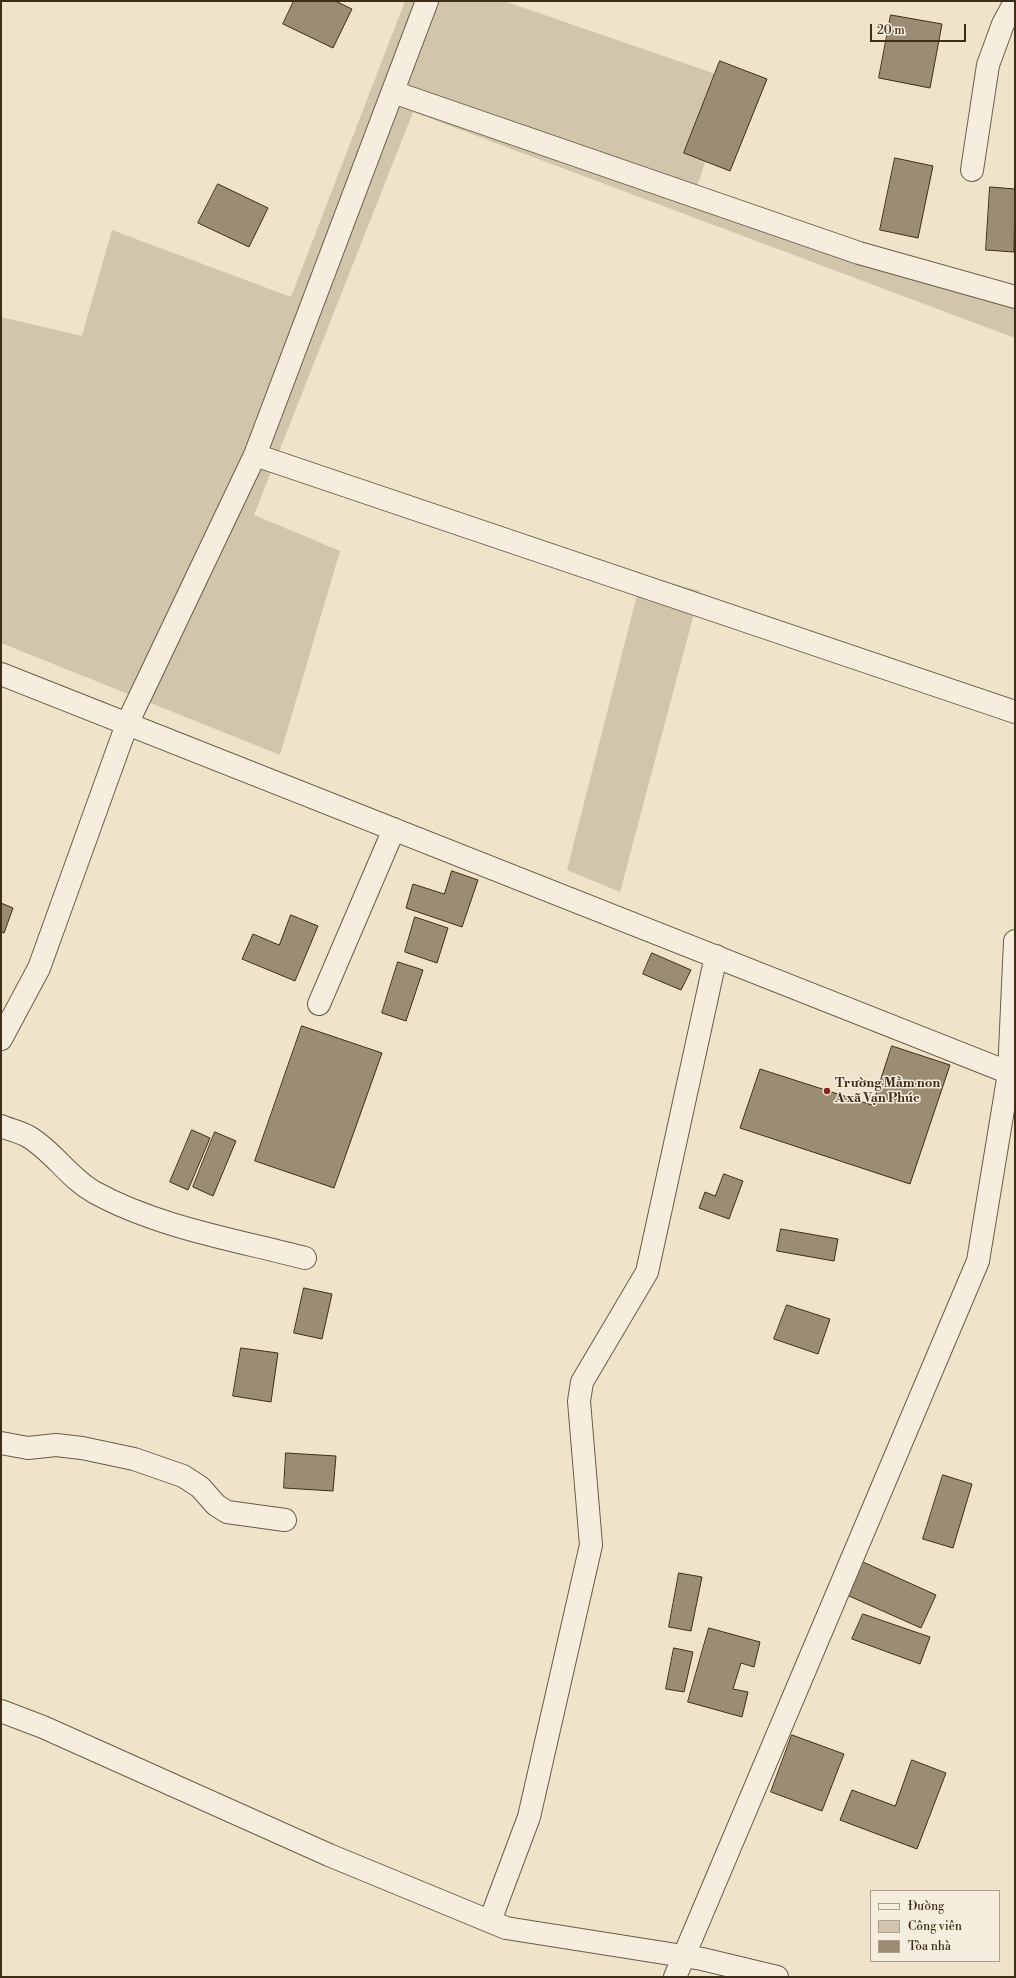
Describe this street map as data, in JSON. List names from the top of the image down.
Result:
{
  "places": ["Trường Mầm non A xã Vạn Phúc"],
  "legend": ["Đường", "Công viên", "Tòa nhà"],
  "scale_bar": "20 m"
}
